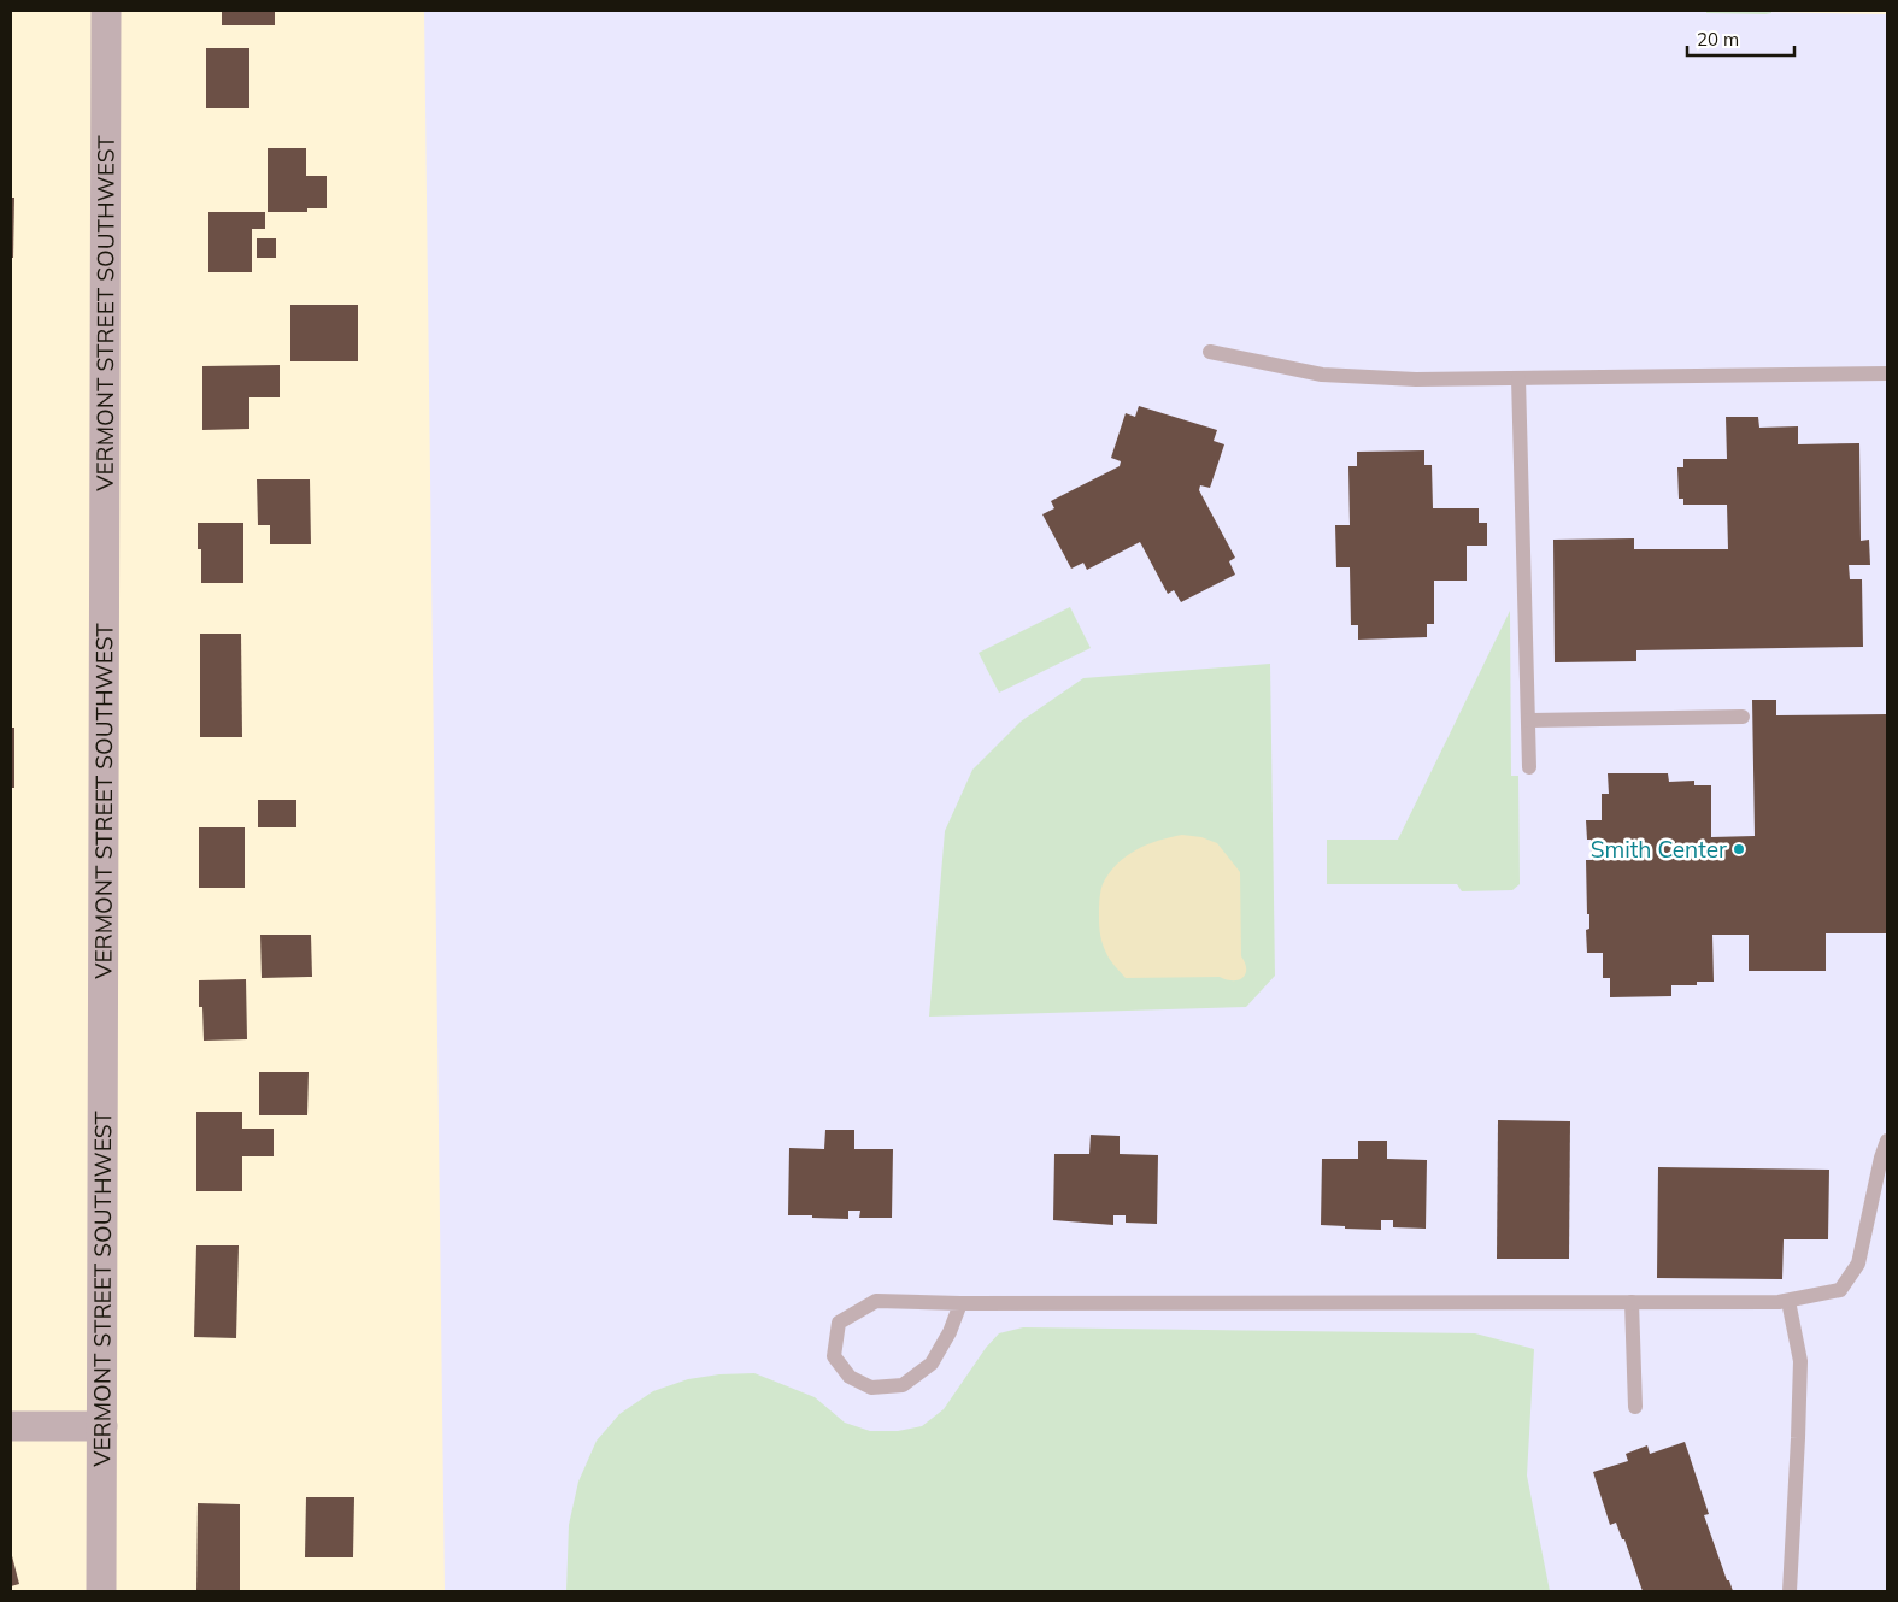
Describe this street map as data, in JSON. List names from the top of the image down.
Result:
{
  "streets": {
    "street": ["VERMONT STREET SOUTHWEST"]
  },
  "places": ["Smith Center"],
  "scale_bar": "20 m"
}
